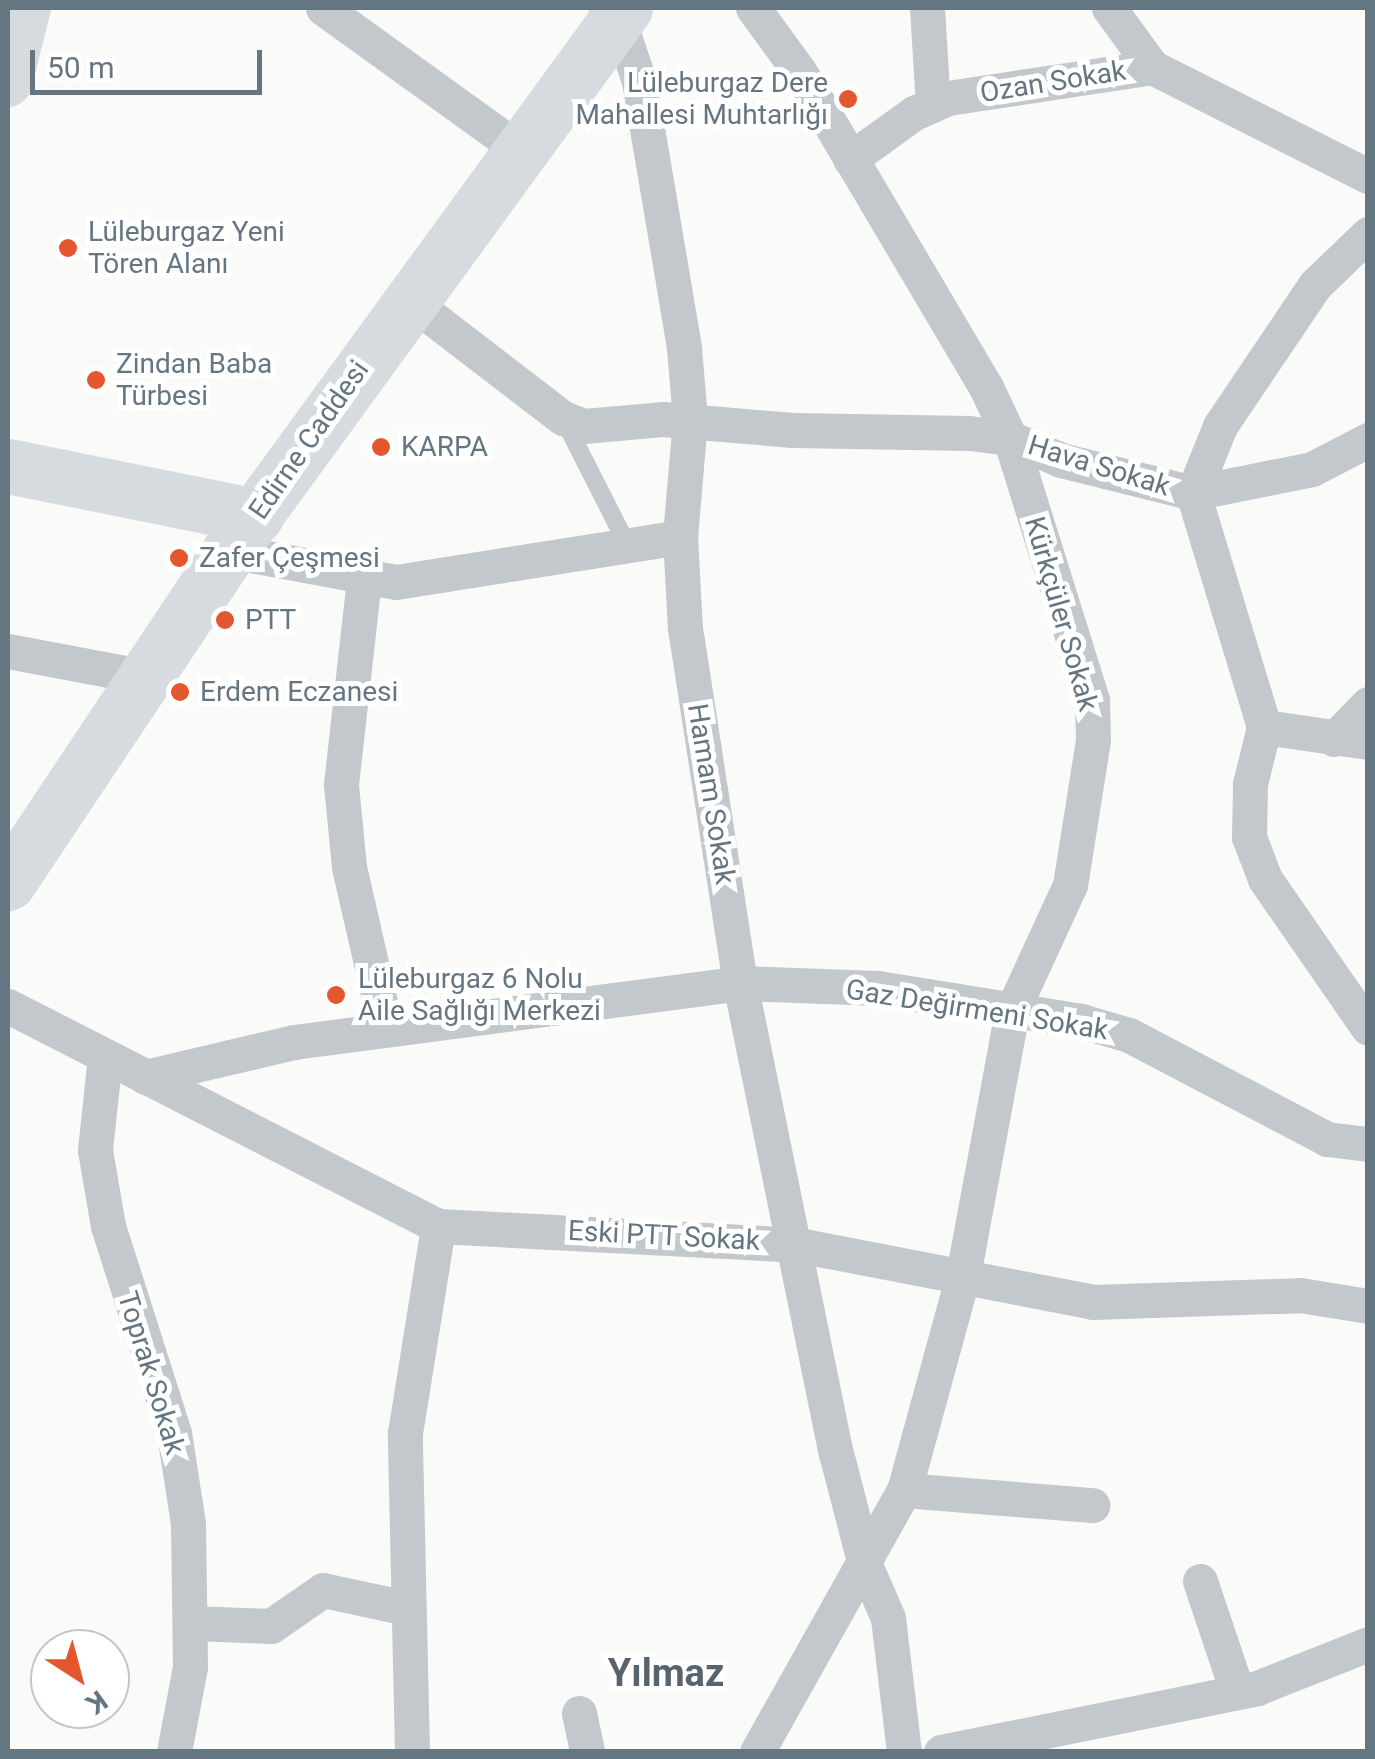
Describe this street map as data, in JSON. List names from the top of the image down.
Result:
{
  "streets": {
    "main road": ["Edirne Caddesi"],
    "street": [
      "Ozan Sokak",
      "Hava Sokak",
      "Kürkçüler Sokak",
      "Hamam Sokak",
      "Gaz Değirmeni Sokak",
      "Eski PTT Sokak",
      "Toprak Sokak"
    ]
  },
  "crossings": [
    ["Ozan Sokak", "Kürkçüler Sokak"],
    ["Edirne Caddesi", "Hamam Sokak"],
    ["Hava Sokak", "Kürkçüler Sokak"],
    ["Hava Sokak", "Hamam Sokak"],
    ["Kürkçüler Sokak", "Hamam Sokak"],
    ["Kürkçüler Sokak", "Gaz Değirmeni Sokak"],
    ["Kürkçüler Sokak", "Eski PTT Sokak"],
    ["Hamam Sokak", "Gaz Değirmeni Sokak"],
    ["Hamam Sokak", "Eski PTT Sokak"],
    ["Gaz Değirmeni Sokak", "Eski PTT Sokak"],
    ["Eski PTT Sokak", "Toprak Sokak"]
  ],
  "districts": ["Yılmaz"],
  "places": [
    "Lüleburgaz Dere Mahallesi Muhtarlığı",
    "Lüleburgaz Yeni Tören Alanı",
    "Zindan Baba Türbesi",
    "KARPA",
    "Zafer Çeşmesi",
    "PTT",
    "Erdem Eczanesi",
    "Lüleburgaz 6 Nolu Aile Sağlığı Merkezi"
  ],
  "scale_bar": "50 m",
  "north": "bottom right"
}
